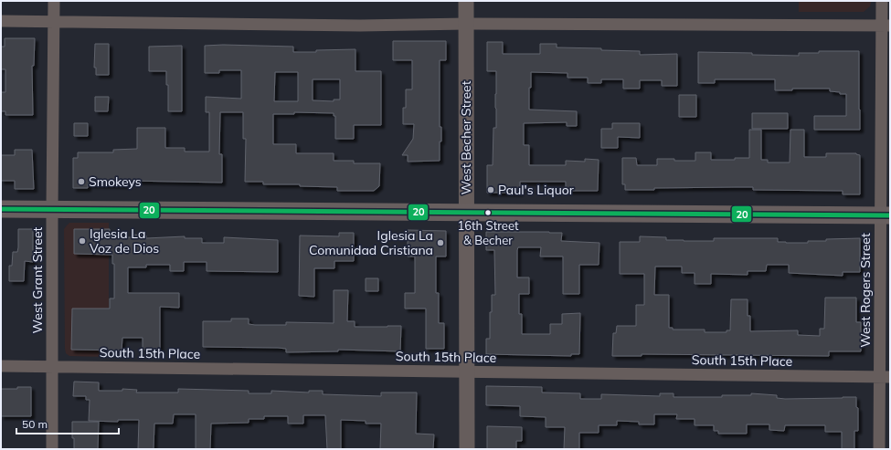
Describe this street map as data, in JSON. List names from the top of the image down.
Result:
{
  "streets": {
    "street": [
      "West Becher Street",
      "West Grant Street",
      "West Rogers Street",
      "South 15th Place"
    ]
  },
  "crossings": [
    ["West Becher Street", "South 15th Place"],
    ["West Grant Street", "South 15th Place"],
    ["West Rogers Street", "South 15th Place"]
  ],
  "places": [
    "Smokeys",
    "Paul's Liquor",
    "16th Street & Becher",
    "Iglesia La Voz de Dios",
    "Iglesia La Comunidad Cristiana"
  ],
  "lines": ["transit line 20"],
  "scale_bar": "50 m"
}
